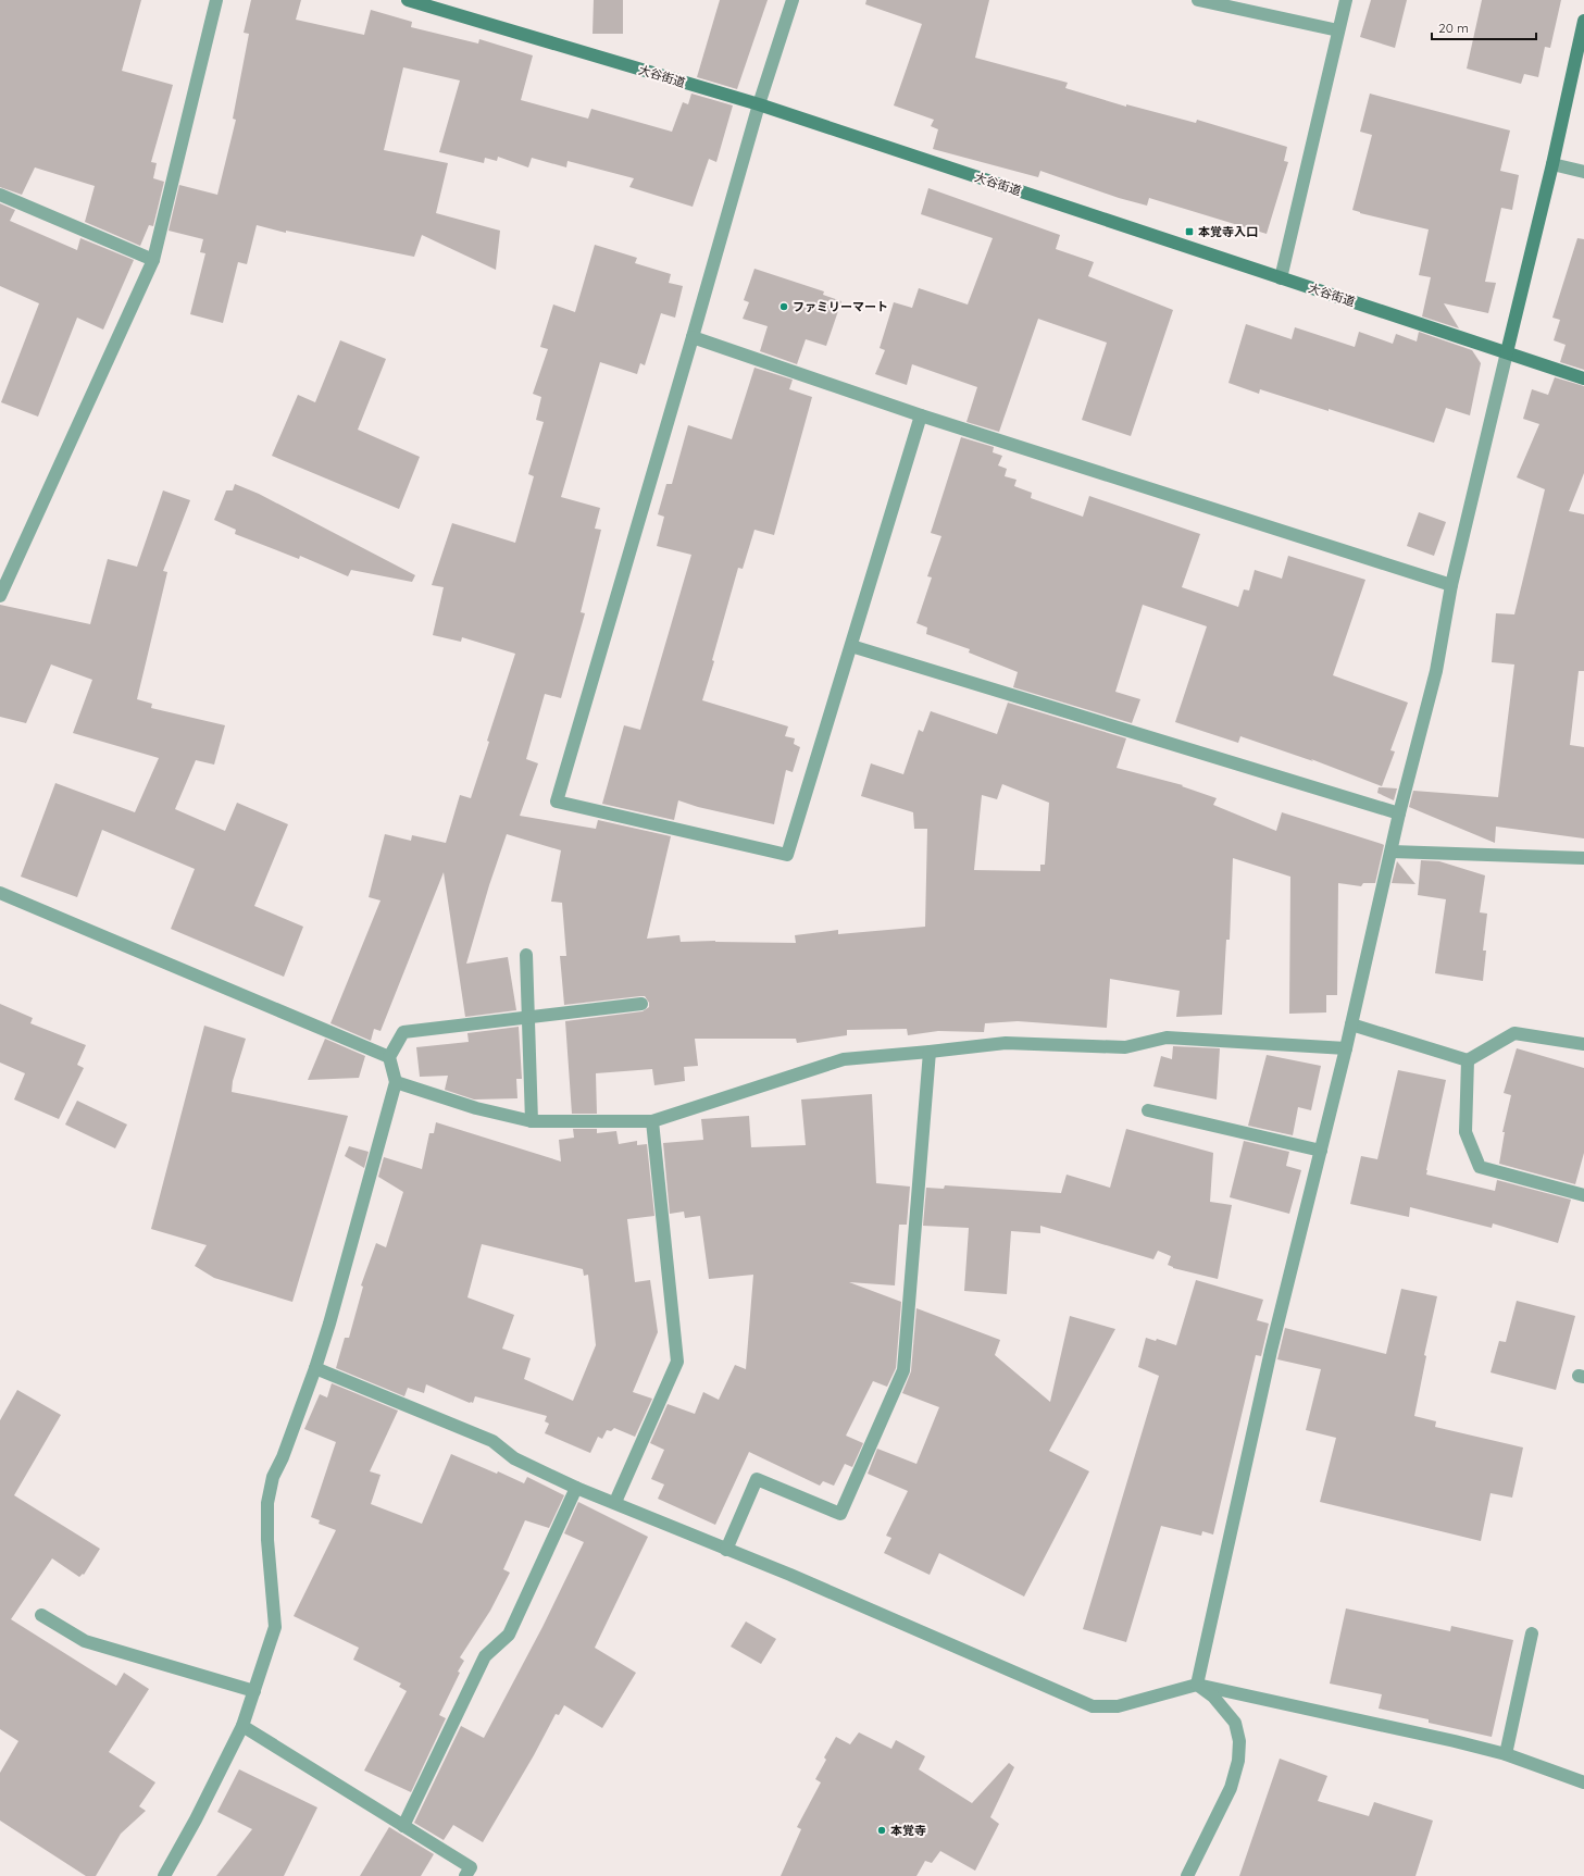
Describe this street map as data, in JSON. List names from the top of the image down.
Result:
{
  "streets": {
    "street": ["大谷街道"]
  },
  "places": {
    "transit": ["本覚寺入口"],
    "other": ["ファミリーマート", "本覚寺"]
  },
  "scale_bar": "20 m"
}
